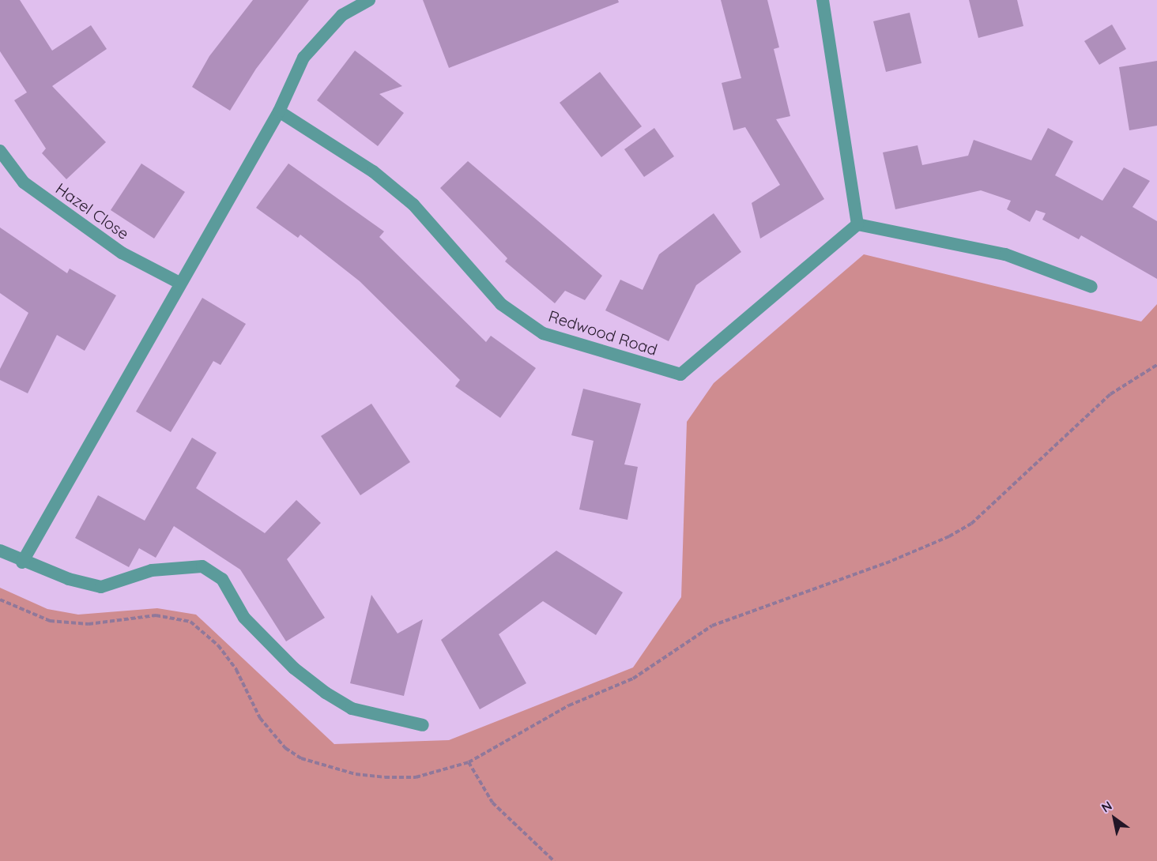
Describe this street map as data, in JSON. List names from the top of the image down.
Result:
{
  "streets": {
    "street": ["Hazel Close", "Redwood Road"]
  },
  "north": "top left"
}
